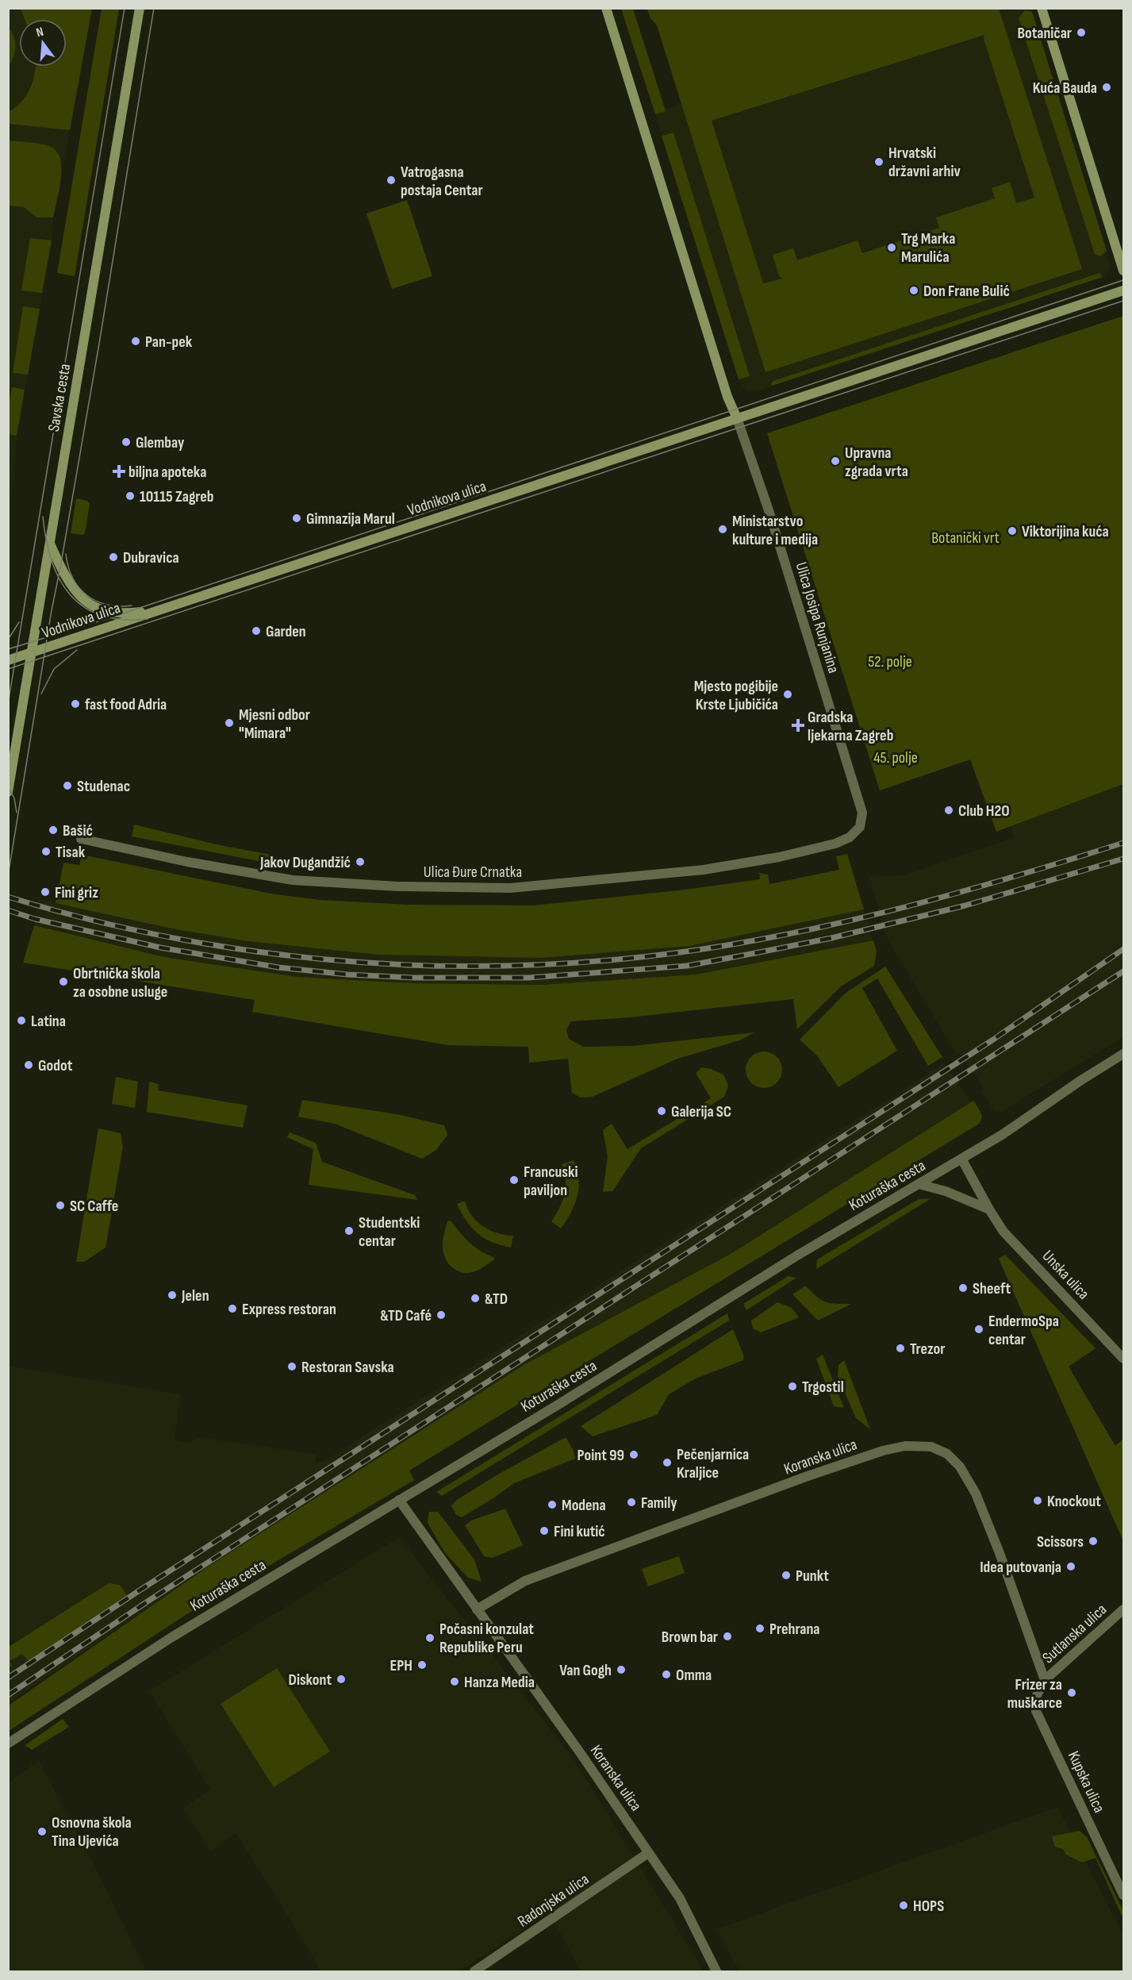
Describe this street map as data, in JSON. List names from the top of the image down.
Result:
{
  "streets": {
    "street": [
      "Savska cesta",
      "Vodnikova ulica",
      "Ulica Josipa Runjanina",
      "Ulica Đure Crnatka",
      "Koturaška cesta",
      "Unska ulica",
      "Koranska ulica",
      "Sutlanska ulica",
      "Kupska ulica",
      "Radonjska ulica"
    ]
  },
  "crossings": [
    ["Savska cesta", "Vodnikova ulica"],
    ["Vodnikova ulica", "Ulica Josipa Runjanina"],
    ["Ulica Josipa Runjanina", "Ulica Đure Crnatka"],
    ["Koturaška cesta", "Unska ulica"],
    ["Koturaška cesta", "Koranska ulica"],
    ["Koranska ulica", "Sutlanska ulica"],
    ["Koranska ulica", "Kupska ulica"],
    ["Koranska ulica", "Radonjska ulica"],
    ["Sutlanska ulica", "Kupska ulica"]
  ],
  "parks": ["Botanički vrt", "52. polje", "45. polje"],
  "places": {
    "other": [
      "Botaničar",
      "Kuća Bauda",
      "Hrvatski državni arhiv",
      "Vatrogasna postaja Centar",
      "Trg Marka Marulića",
      "Don Frane Bulić",
      "Pan-pek",
      "Glembay",
      "Upravna zgrada vrta",
      "10115 Zagreb",
      "Gimnazija Marul",
      "Ministarstvo kulture i medija",
      "Viktorijina kuća",
      "Dubravica",
      "Garden",
      "Mjesto pogibije Krste Ljubičića",
      "fast food Adria",
      "Mjesni odbor \"Mimara\"",
      "Studenac",
      "Club H2O",
      "Bašić",
      "Tisak",
      "Jakov Dugandžić",
      "Fini griz",
      "Obrtnička škola za osobne usluge",
      "Latina",
      "Godot",
      "Galerija SC",
      "Francuski paviljon",
      "SC Caffe",
      "Studentski centar",
      "Sheeft",
      "Jelen",
      "&TD",
      "Express restoran",
      "&TD Café",
      "EndermoSpa centar",
      "Trezor",
      "Restoran Savska",
      "Trgostil",
      "Point 99",
      "Pečenjarnica Kraljice",
      "Knockout",
      "Family",
      "Modena",
      "Fini kutić",
      "Scissors",
      "Idea putovanja",
      "Punkt",
      "Prehrana",
      "Brown bar",
      "Počasni konzulat Republike Peru",
      "EPH",
      "Van Gogh",
      "Omma",
      "Diskont",
      "Hanza Media",
      "Frizer za muškarce",
      "Osnovna škola Tina Ujevića",
      "HOPS"
    ],
    "health": ["biljna apoteka", "Gradska ljekarna Zagreb"]
  },
  "north": "top"
}
